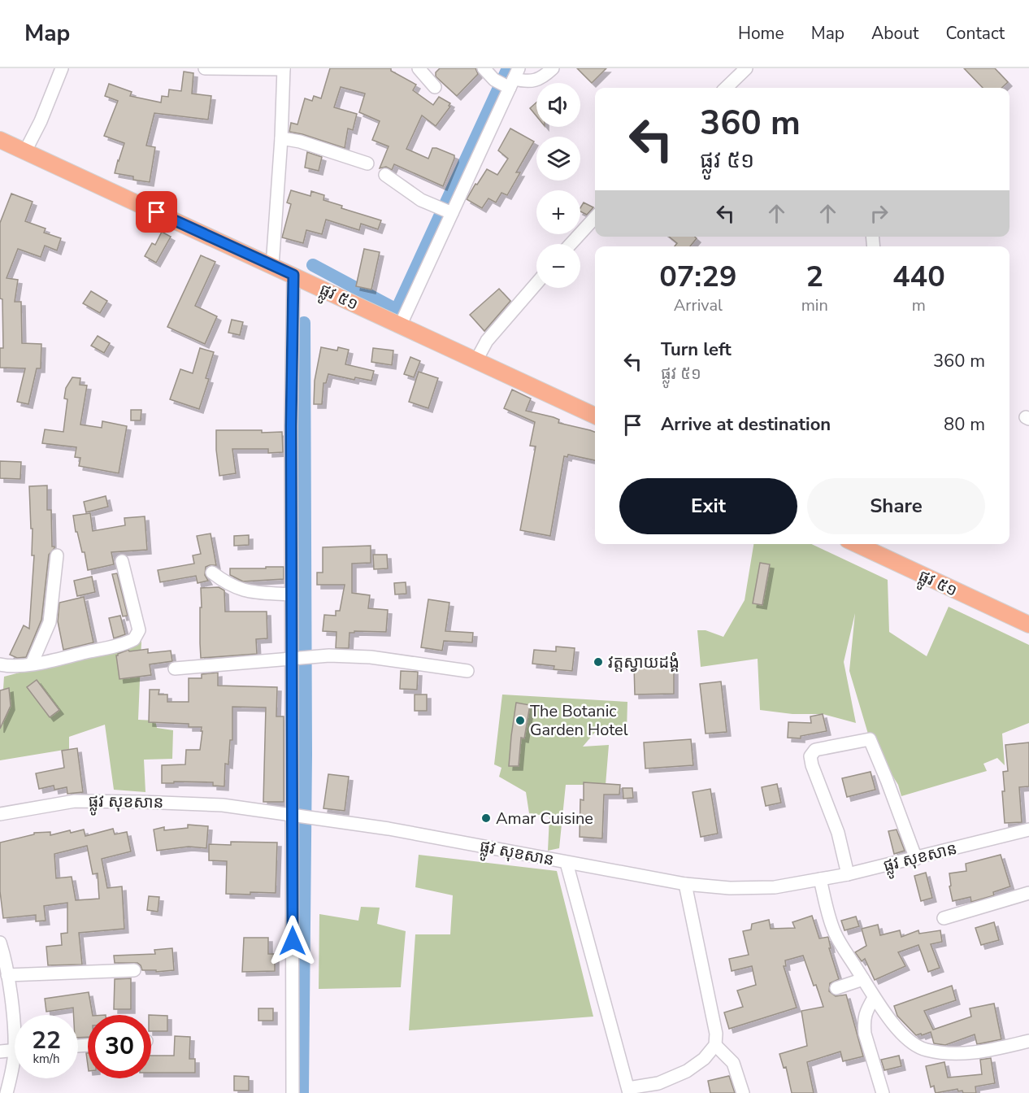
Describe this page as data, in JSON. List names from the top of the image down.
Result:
{
  "streets": {
    "main road": ["ផ្លូវ ៥១"],
    "street": ["ផ្លូវ សុខសាន"]
  },
  "places": ["វត្តស្វាយដង្គំ", "The Botanic Garden Hotel", "Amar Cuisine"],
  "page": {
    "header": "Map",
    "nav": [
      "Home",
      "Map",
      "About",
      "Contact"
    ],
    "map_buttons": ["+", "−"],
    "turn": ["360 m", "ផ្លូវ ៥១"],
    "eta": [
      "07:29",
      "Arrival",
      "2",
      "min",
      "440",
      "m"
    ],
    "list": [
      {
        "name": "Turn left",
        "note": "ផ្លូវ ៥១",
        "value": "360 m"
      },
      {
        "name": "Arrive at destination",
        "value": "80 m"
      }
    ],
    "buttons": ["Exit", "Share"],
    "speed": "22 km/h",
    "limit": "30"
  }
}
